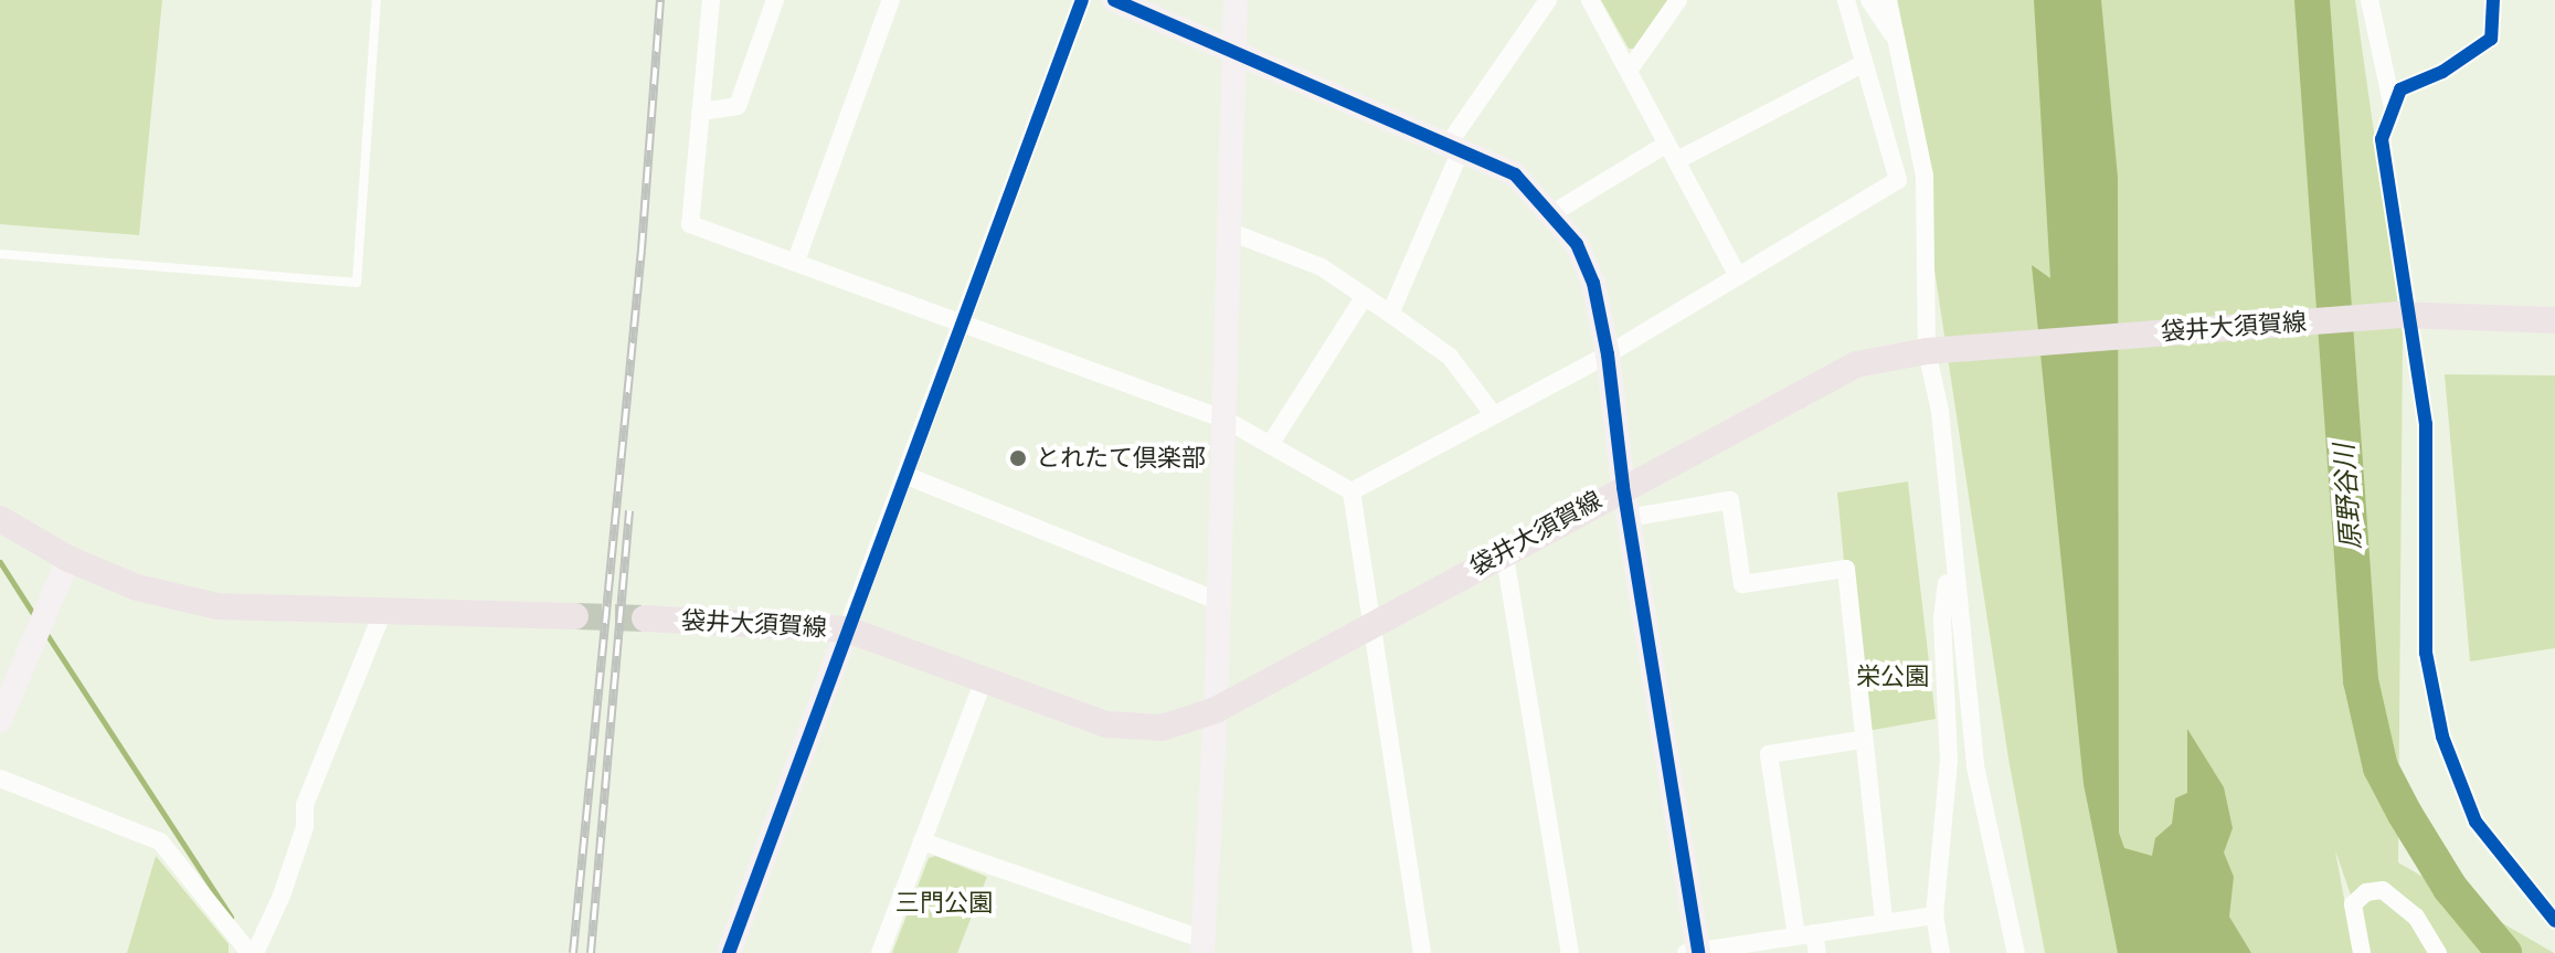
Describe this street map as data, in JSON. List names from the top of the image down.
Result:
{
  "streets": {
    "main road": ["袋井大須賀線"]
  },
  "water": ["原野谷川"],
  "parks": ["栄公園", "三門公園"],
  "places": ["とれたて倶楽部"]
}
